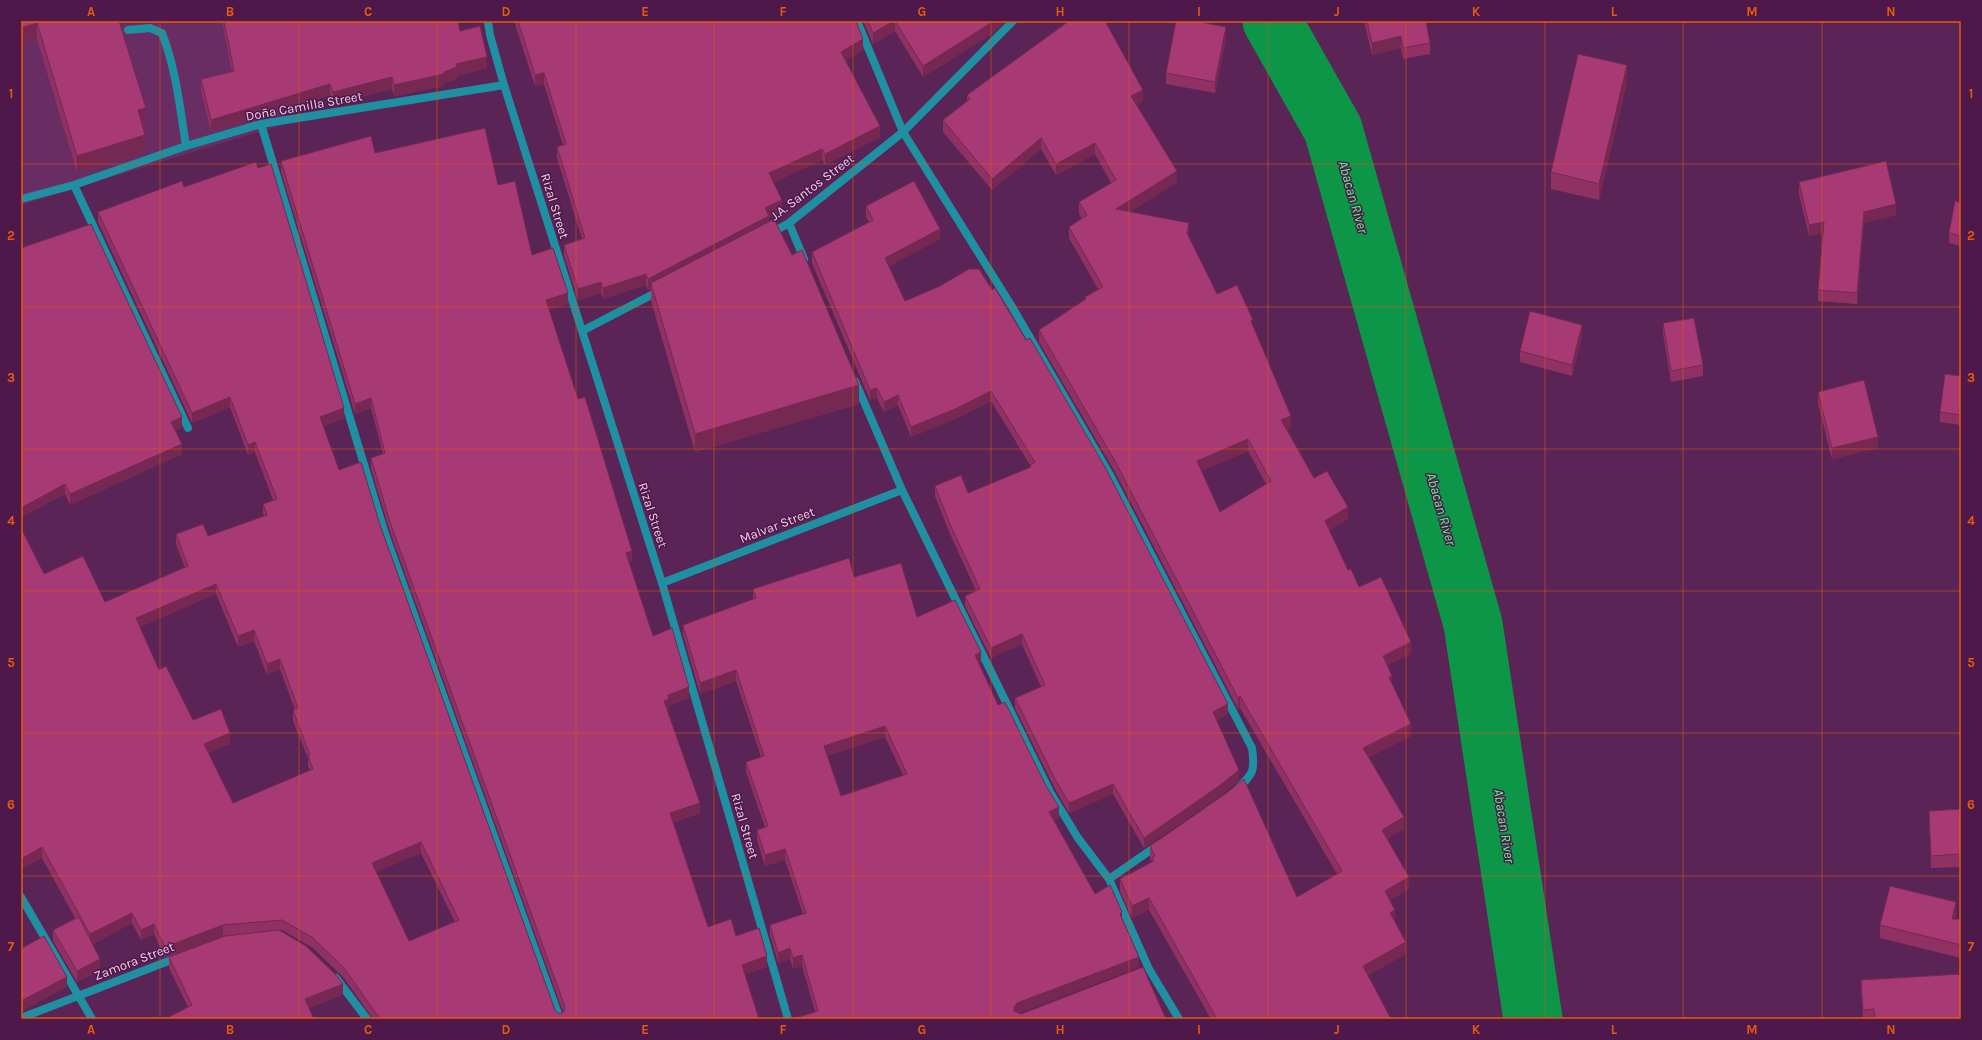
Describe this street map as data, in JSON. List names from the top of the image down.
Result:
{
  "streets": {
    "street": [
      "Doña Camilla Street",
      "J.A. Santos Street",
      "Rizal Street",
      "Malvar Street",
      "Zamora Street"
    ]
  },
  "crossings": [
    ["Doña Camilla Street", "Rizal Street"],
    ["Rizal Street", "Malvar Street"]
  ],
  "water": ["Abacan River"],
  "grid": {
    "columns": [
      "A",
      "B",
      "C",
      "D",
      "E",
      "F",
      "G",
      "H",
      "I",
      "J",
      "K",
      "L",
      "M",
      "N"
    ],
    "rows": [
      "1",
      "2",
      "3",
      "4",
      "5",
      "6",
      "7"
    ]
  }
}
